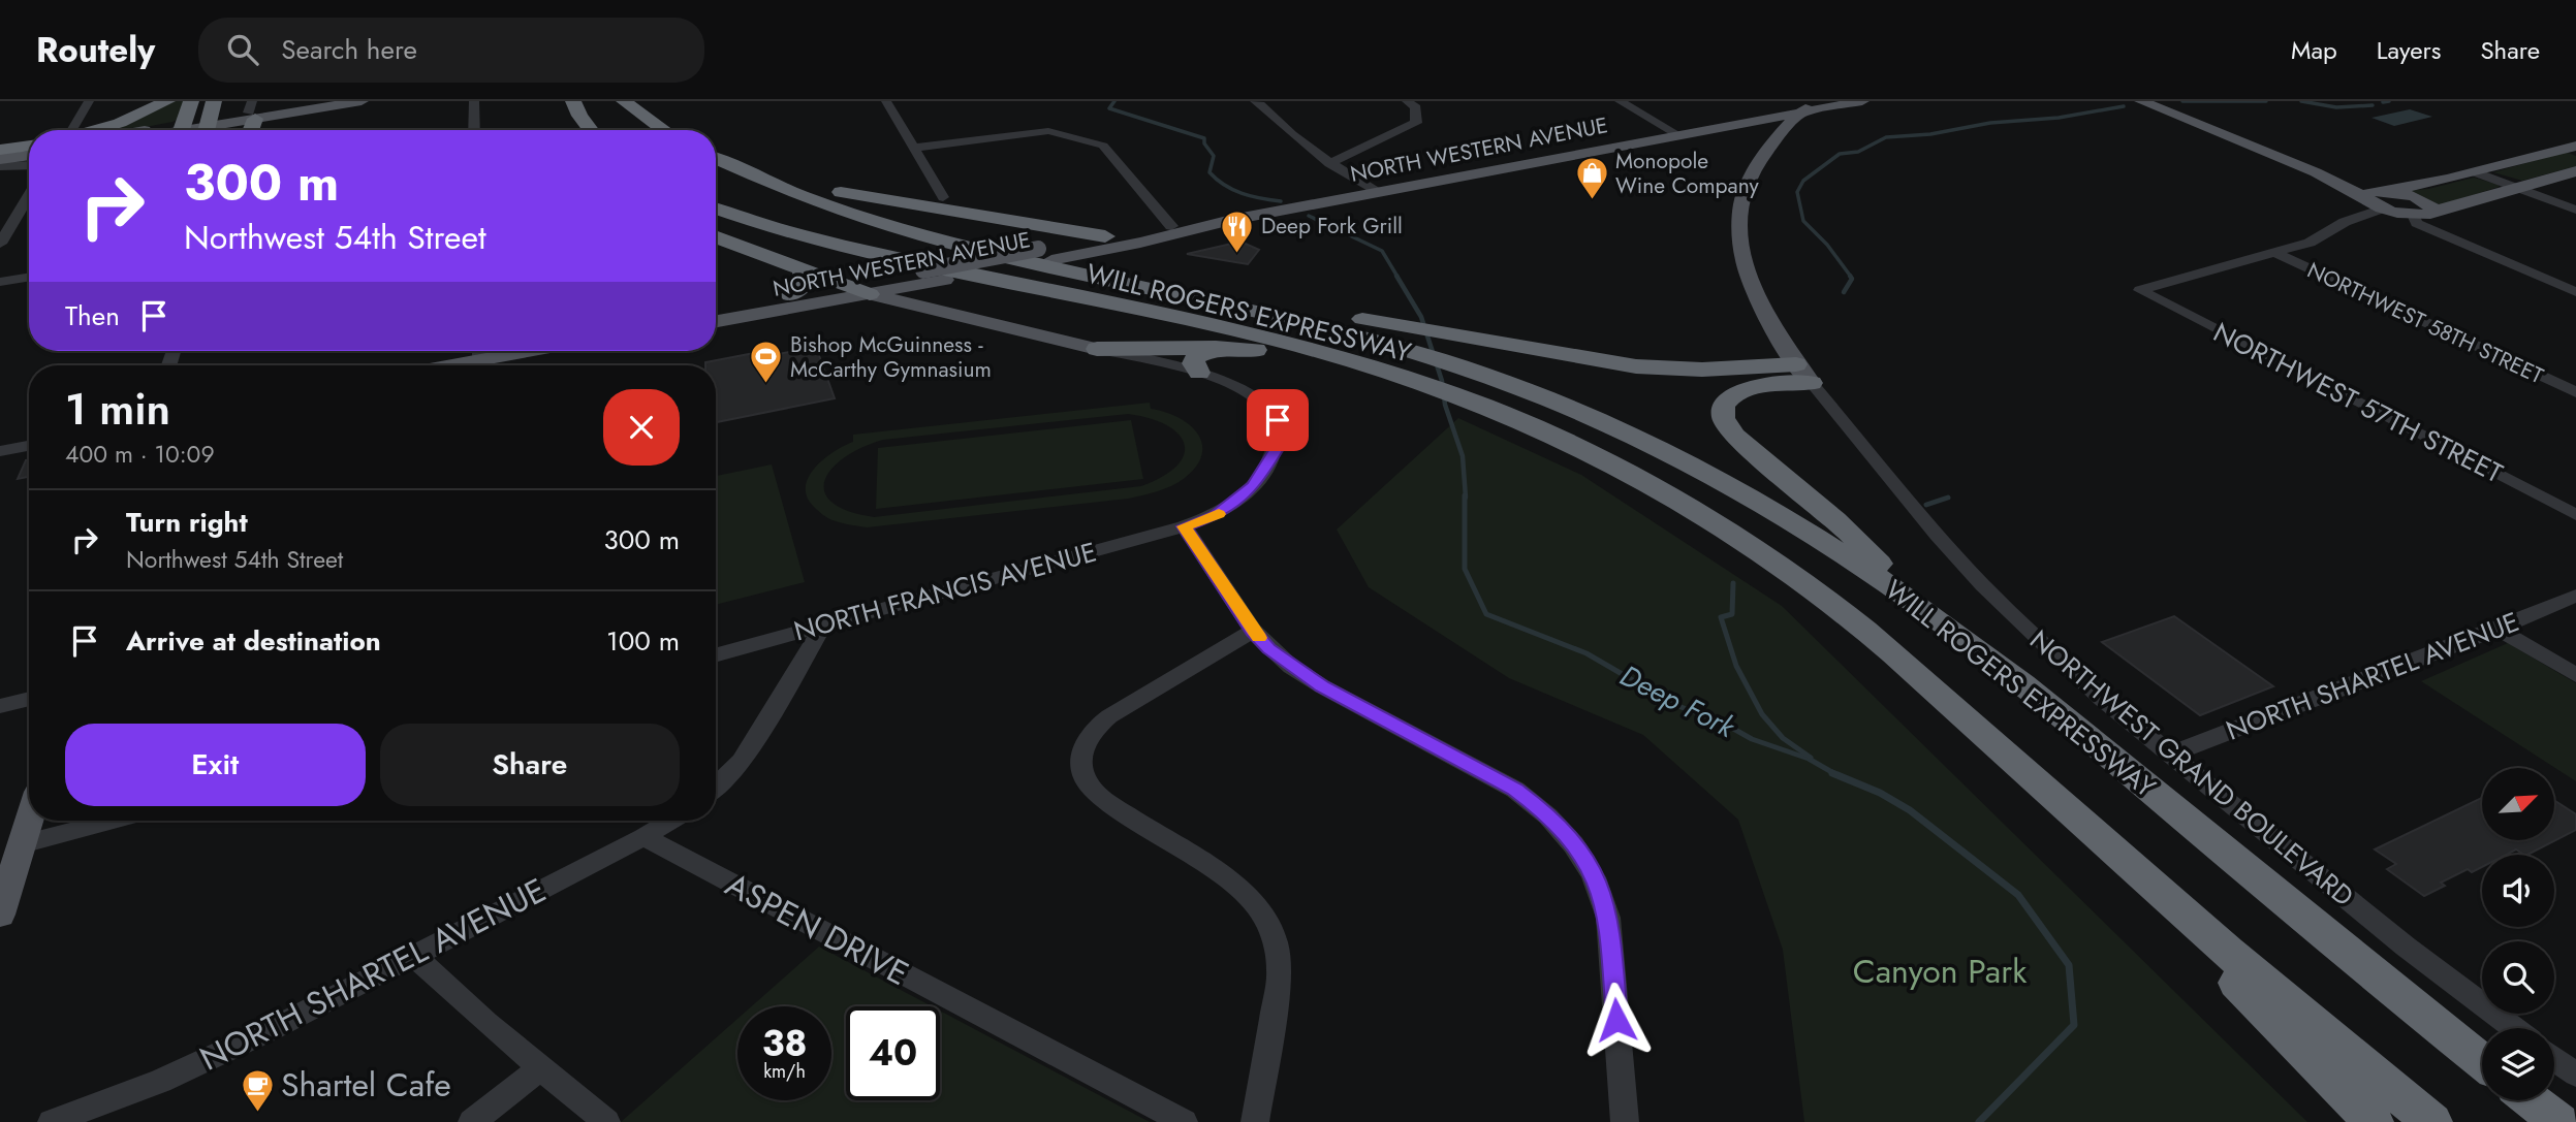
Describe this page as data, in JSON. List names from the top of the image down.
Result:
{
  "streets": {
    "highway": ["WILL ROGERS EXPRESSWAY"],
    "main road": ["NORTH WESTERN AVENUE", "NORTHWEST GRAND BOULEVARD"],
    "street": [
      "NORTHWEST 58TH STREET",
      "NORTHWEST 57TH STREET",
      "NORTH FRANCIS AVENUE",
      "NORTH SHARTEL AVENUE",
      "ASPEN DRIVE"
    ]
  },
  "crossings": [
    ["NORTH WESTERN AVENUE", "NORTHWEST GRAND BOULEVARD"],
    ["NORTHWEST 58TH STREET", "NORTHWEST 57TH STREET"],
    ["NORTH SHARTEL AVENUE", "NORTHWEST GRAND BOULEVARD"],
    ["NORTH SHARTEL AVENUE", "ASPEN DRIVE"]
  ],
  "water": ["Deep Fork"],
  "parks": ["Canyon Park"],
  "places": {
    "shop": ["Monopole Wine Company"],
    "restaurant": ["Deep Fork Grill"],
    "sports": ["Bishop McGuinness - McCarthy Gymnasium"],
    "cafe": ["Shartel Cafe"]
  },
  "north": "top right",
  "page": {
    "header": "Routely",
    "search": "Search here",
    "nav": ["Map", "Layers", "Share"],
    "turn": ["300 m", "Northwest 54th Street"],
    "then": "Then",
    "heading": ["1 min", "400 m · 10:09"],
    "list": [
      {
        "name": "Turn right",
        "note": "Northwest 54th Street",
        "value": "300 m"
      },
      {
        "name": "Arrive at destination",
        "value": "100 m"
      }
    ],
    "buttons": ["Exit", "Share"],
    "speed": "38 km/h",
    "limit": "40"
  }
}
